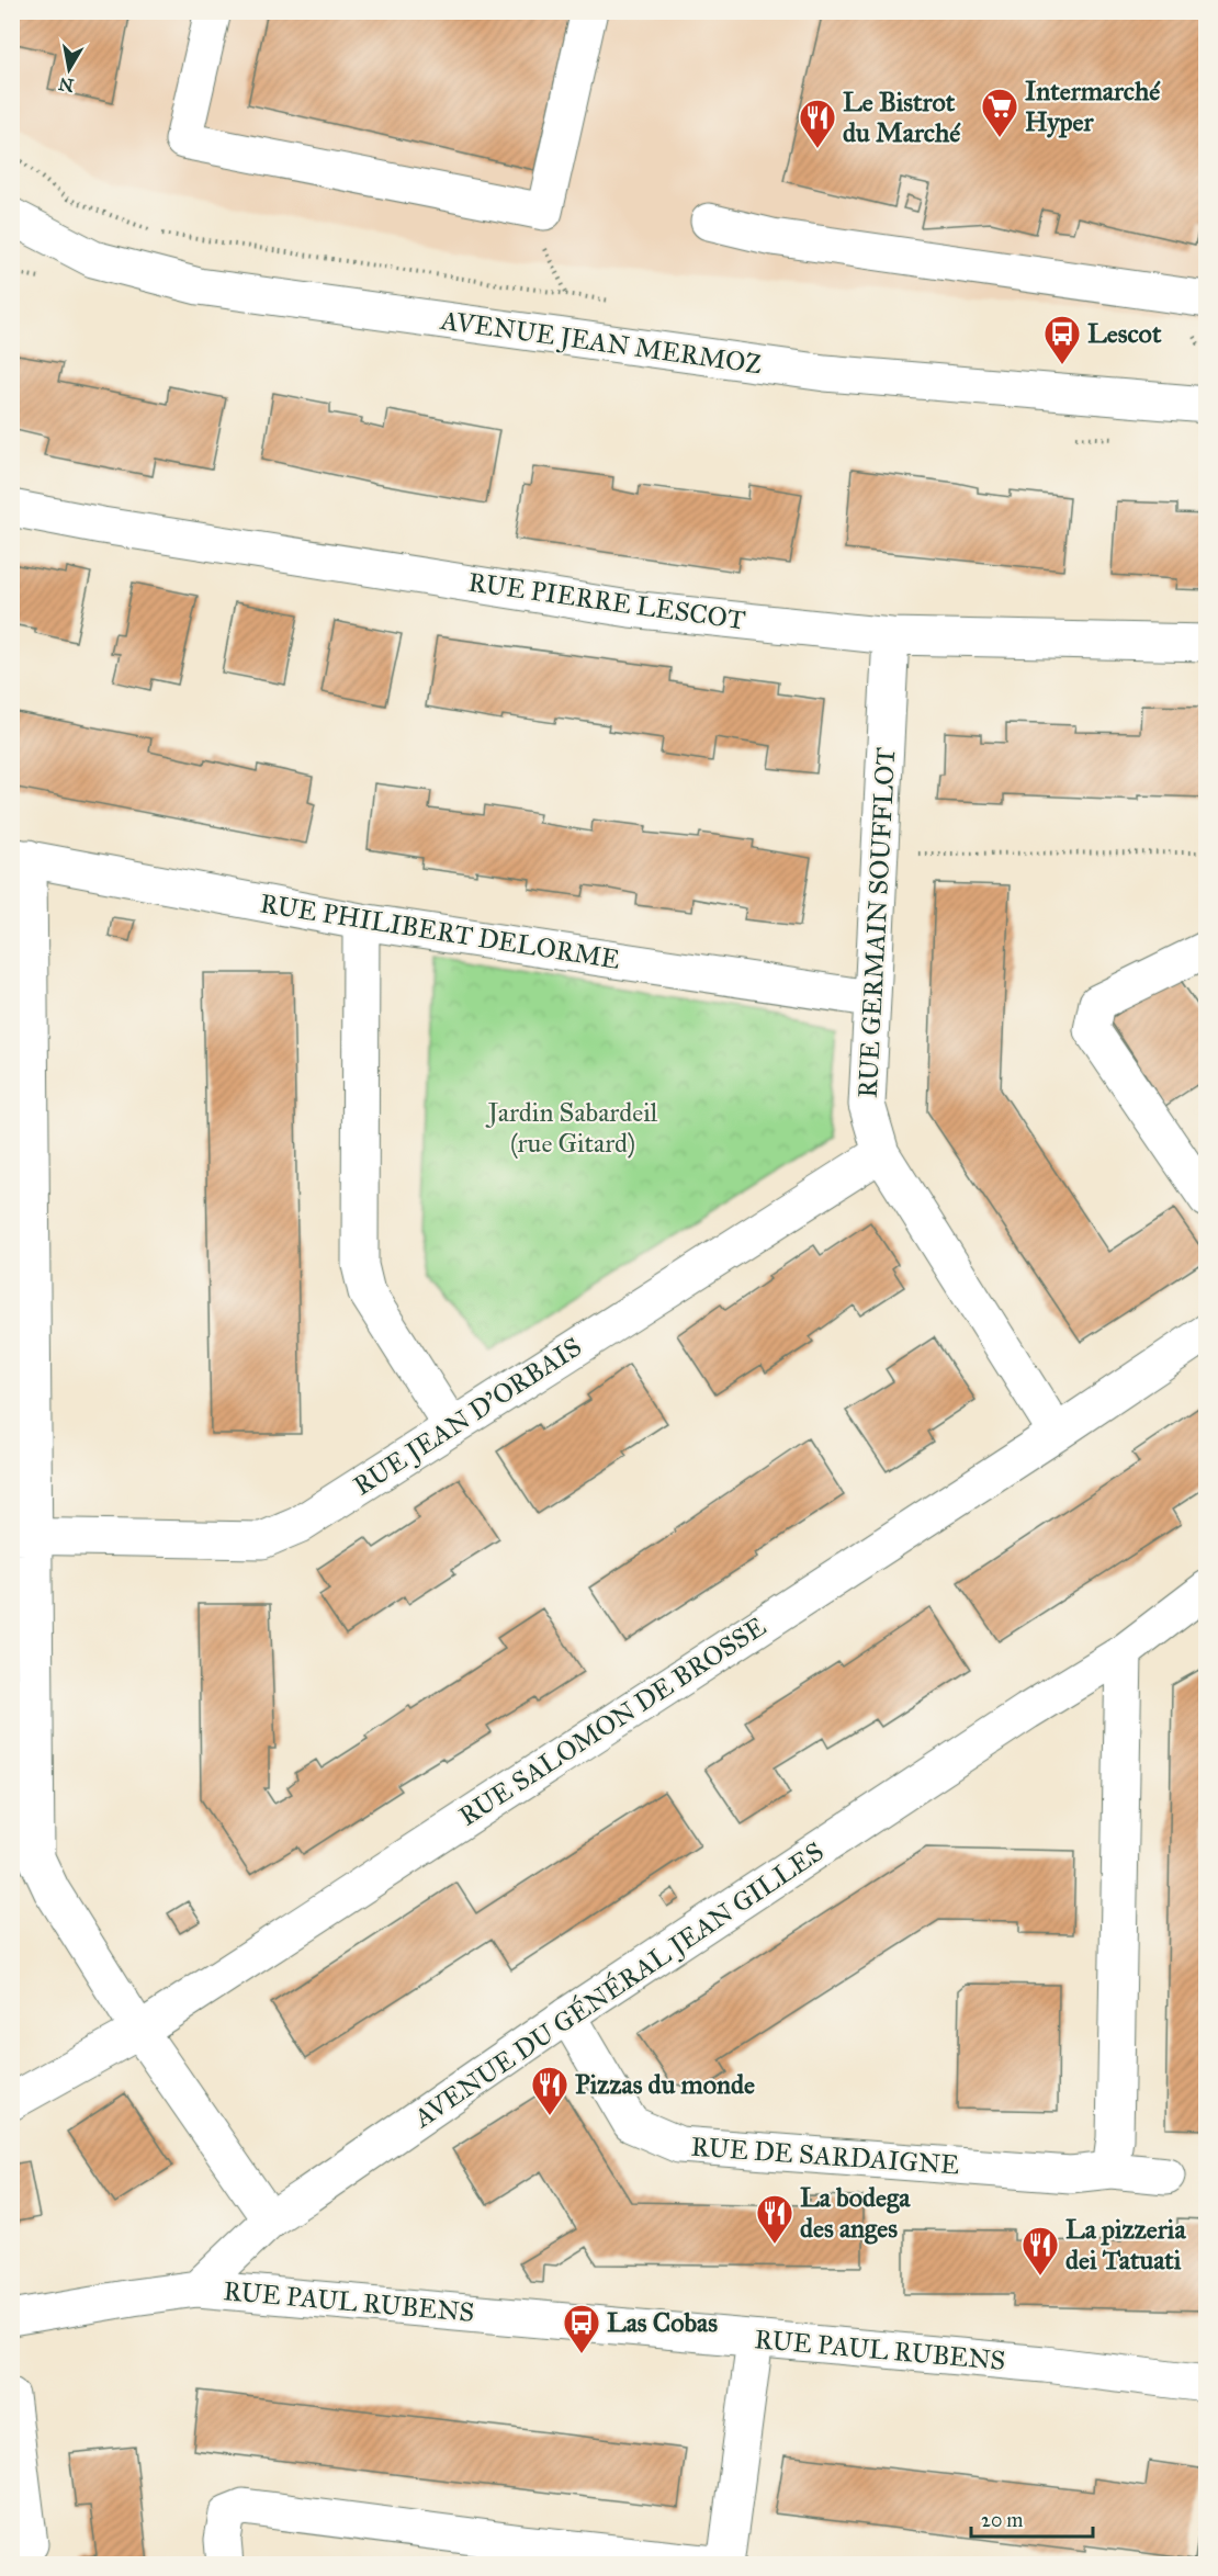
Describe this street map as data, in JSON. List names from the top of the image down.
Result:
{
  "streets": {
    "street": [
      "AVENUE JEAN MERMOZ",
      "RUE PIERRE LESCOT",
      "RUE GERMAIN SOUFFLOT",
      "RUE PHILIBERT DELORME",
      "RUE JEAN D'ORBAIS",
      "RUE SALOMON DE BROSSE",
      "AVENUE DU GÉNÉRAL JEAN GILLES",
      "RUE DE SARDAIGNE",
      "RUE PAUL RUBENS"
    ]
  },
  "crossings": [
    ["RUE PIERRE LESCOT", "RUE GERMAIN SOUFFLOT"],
    ["RUE GERMAIN SOUFFLOT", "RUE PHILIBERT DELORME"],
    ["RUE GERMAIN SOUFFLOT", "RUE JEAN D'ORBAIS"],
    ["RUE GERMAIN SOUFFLOT", "RUE SALOMON DE BROSSE"],
    ["AVENUE DU GÉNÉRAL JEAN GILLES", "RUE DE SARDAIGNE"],
    ["AVENUE DU GÉNÉRAL JEAN GILLES", "RUE PAUL RUBENS"]
  ],
  "parks": ["Jardin Sabardeil (rue Gitard)"],
  "places": {
    "supermarket": ["Intermarché Hyper"],
    "restaurant": [
      "Le Bistrot du Marché",
      "Pizzas du monde",
      "La bodega des anges",
      "La pizzeria dei Tatuati"
    ],
    "bus stop": ["Lescot", "Las Cobas"]
  },
  "scale_bar": "20 m",
  "north": "bottom"
}
